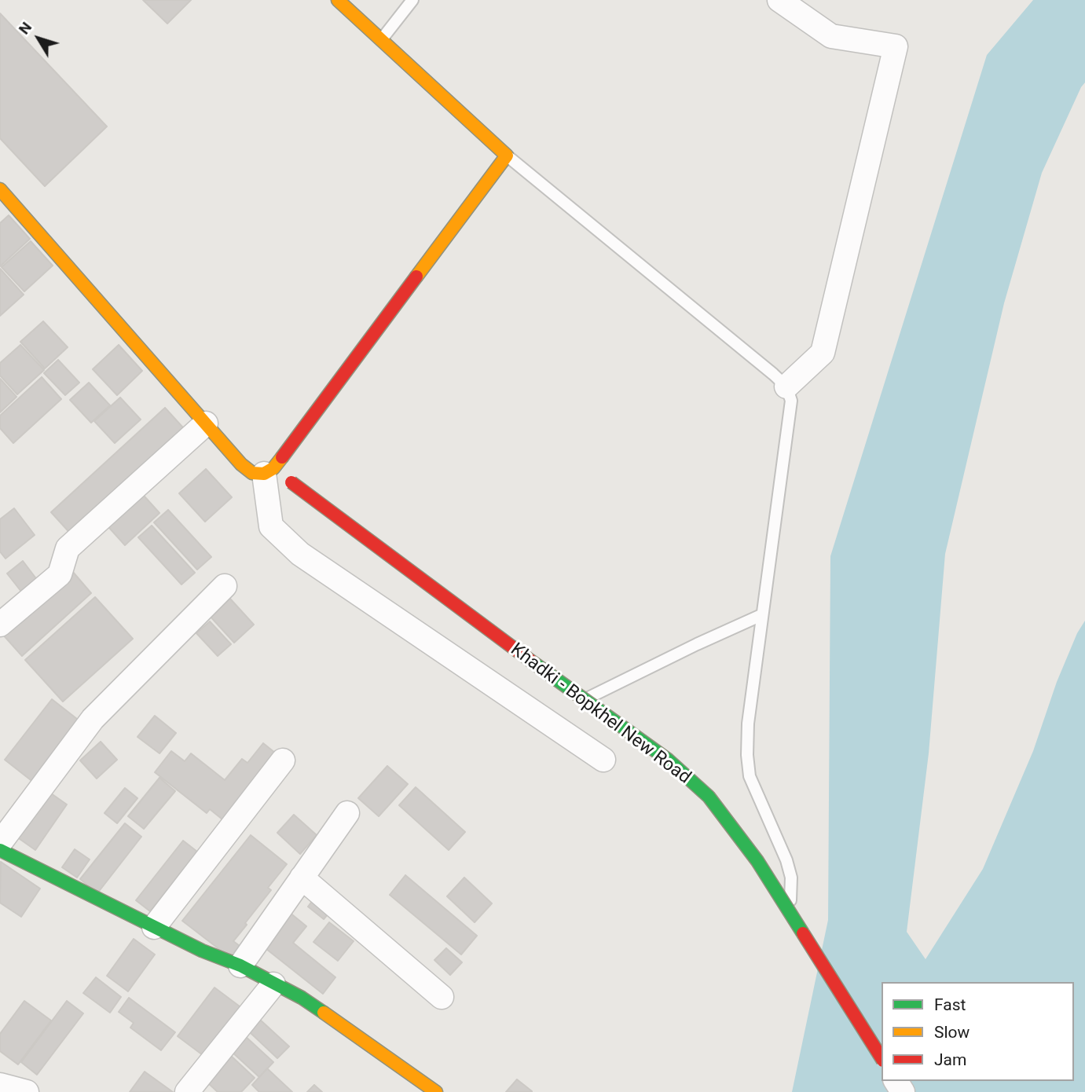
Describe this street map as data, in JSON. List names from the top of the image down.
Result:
{
  "streets": {
    "street": ["Khadki - Bopkhel New Road"]
  },
  "legend": ["Fast", "Slow", "Jam"],
  "north": "top left"
}
